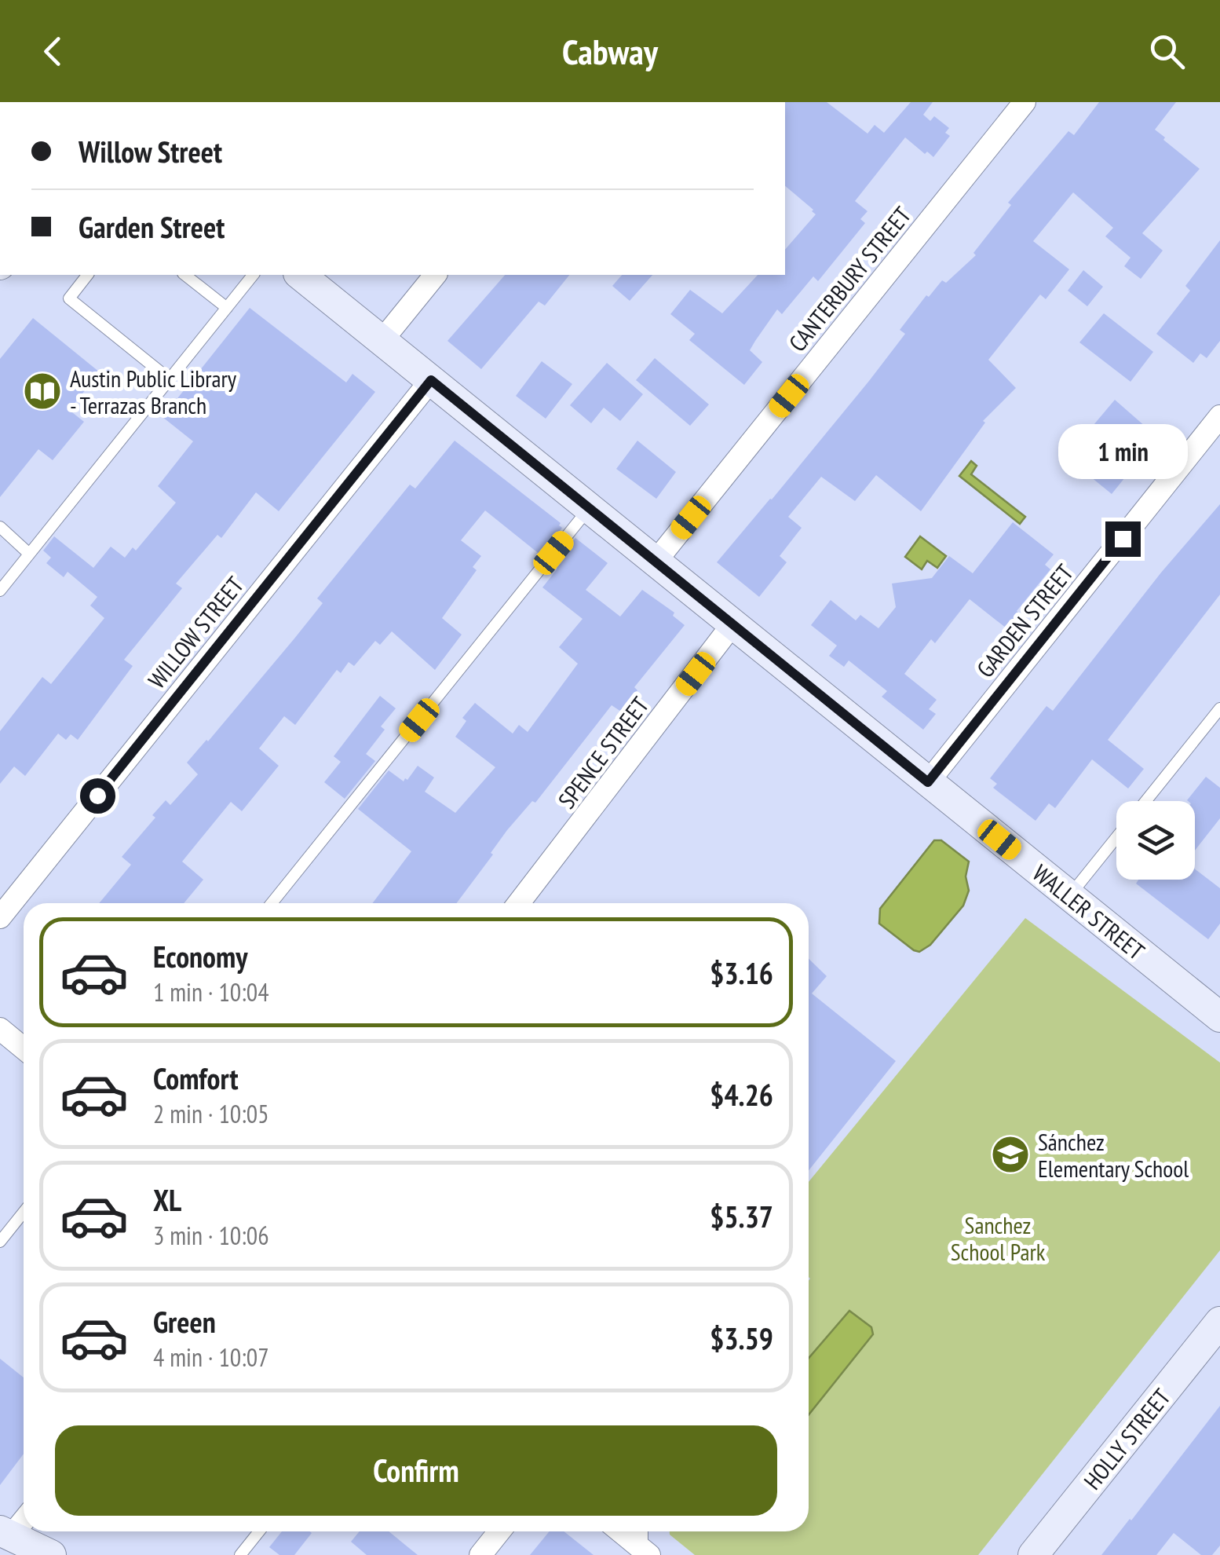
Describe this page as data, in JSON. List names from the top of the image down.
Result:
{
  "streets": {
    "street": [
      "CANTERBURY STREET",
      "GARDEN STREET",
      "WILLOW STREET",
      "SPENCE STREET",
      "WALLER STREET",
      "HOLLY STREET"
    ]
  },
  "crossings": [
    ["CANTERBURY STREET", "WALLER STREET"],
    ["GARDEN STREET", "WALLER STREET"],
    ["WILLOW STREET", "WALLER STREET"],
    ["SPENCE STREET", "WALLER STREET"]
  ],
  "parks": ["Sanchez School Park"],
  "places": {
    "library": ["Austin Public Library - Terrazas Branch"],
    "school or university": ["Sánchez Elementary School"]
  },
  "page": {
    "header": "Cabway",
    "banner": ["Willow Street", "Garden Street"],
    "bubble": "1 min",
    "list": [
      {
        "name": "Economy",
        "note": "1 min · 10:04",
        "value": "$3.16"
      },
      {
        "name": "Comfort",
        "note": "2 min · 10:05",
        "value": "$4.26"
      },
      {
        "name": "XL",
        "note": "3 min · 10:06",
        "value": "$5.37"
      },
      {
        "name": "Green",
        "note": "4 min · 10:07",
        "value": "$3.59"
      }
    ],
    "buttons": "Confirm"
  }
}
